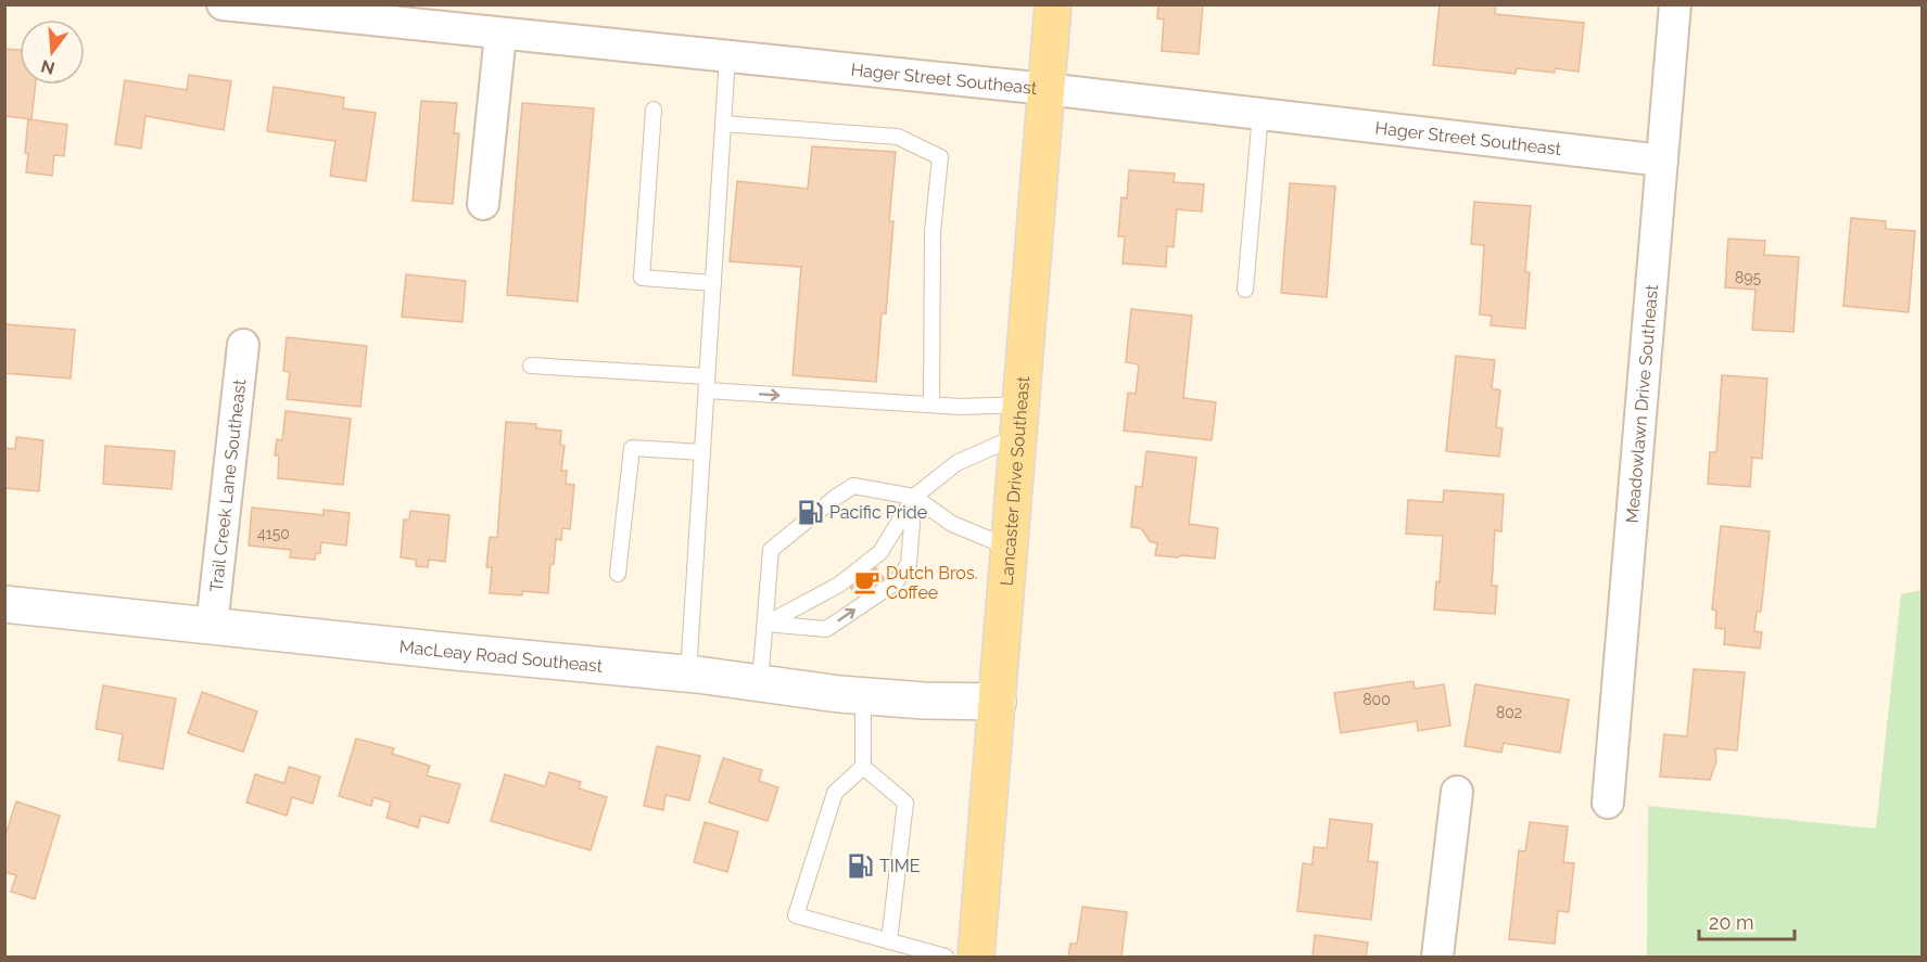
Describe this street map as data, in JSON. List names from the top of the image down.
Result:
{
  "streets": {
    "main road": ["Lancaster Drive Southeast"],
    "street": [
      "Hager Street Southeast",
      "Meadowlawn Drive Southeast",
      "Trail Creek Lane Southeast",
      "MacLeay Road Southeast"
    ]
  },
  "crossings": [
    ["Hager Street Southeast", "Meadowlawn Drive Southeast"],
    ["Hager Street Southeast", "Lancaster Drive Southeast"],
    ["Lancaster Drive Southeast", "MacLeay Road Southeast"],
    ["Trail Creek Lane Southeast", "MacLeay Road Southeast"]
  ],
  "places": {
    "fuel station": ["Pacific Pride", "TIME"],
    "cafe": ["Dutch Bros. Coffee"]
  },
  "house_numbers": [
    "895",
    "4150",
    "800",
    "802"
  ],
  "scale_bar": "20 m",
  "north": "bottom"
}
